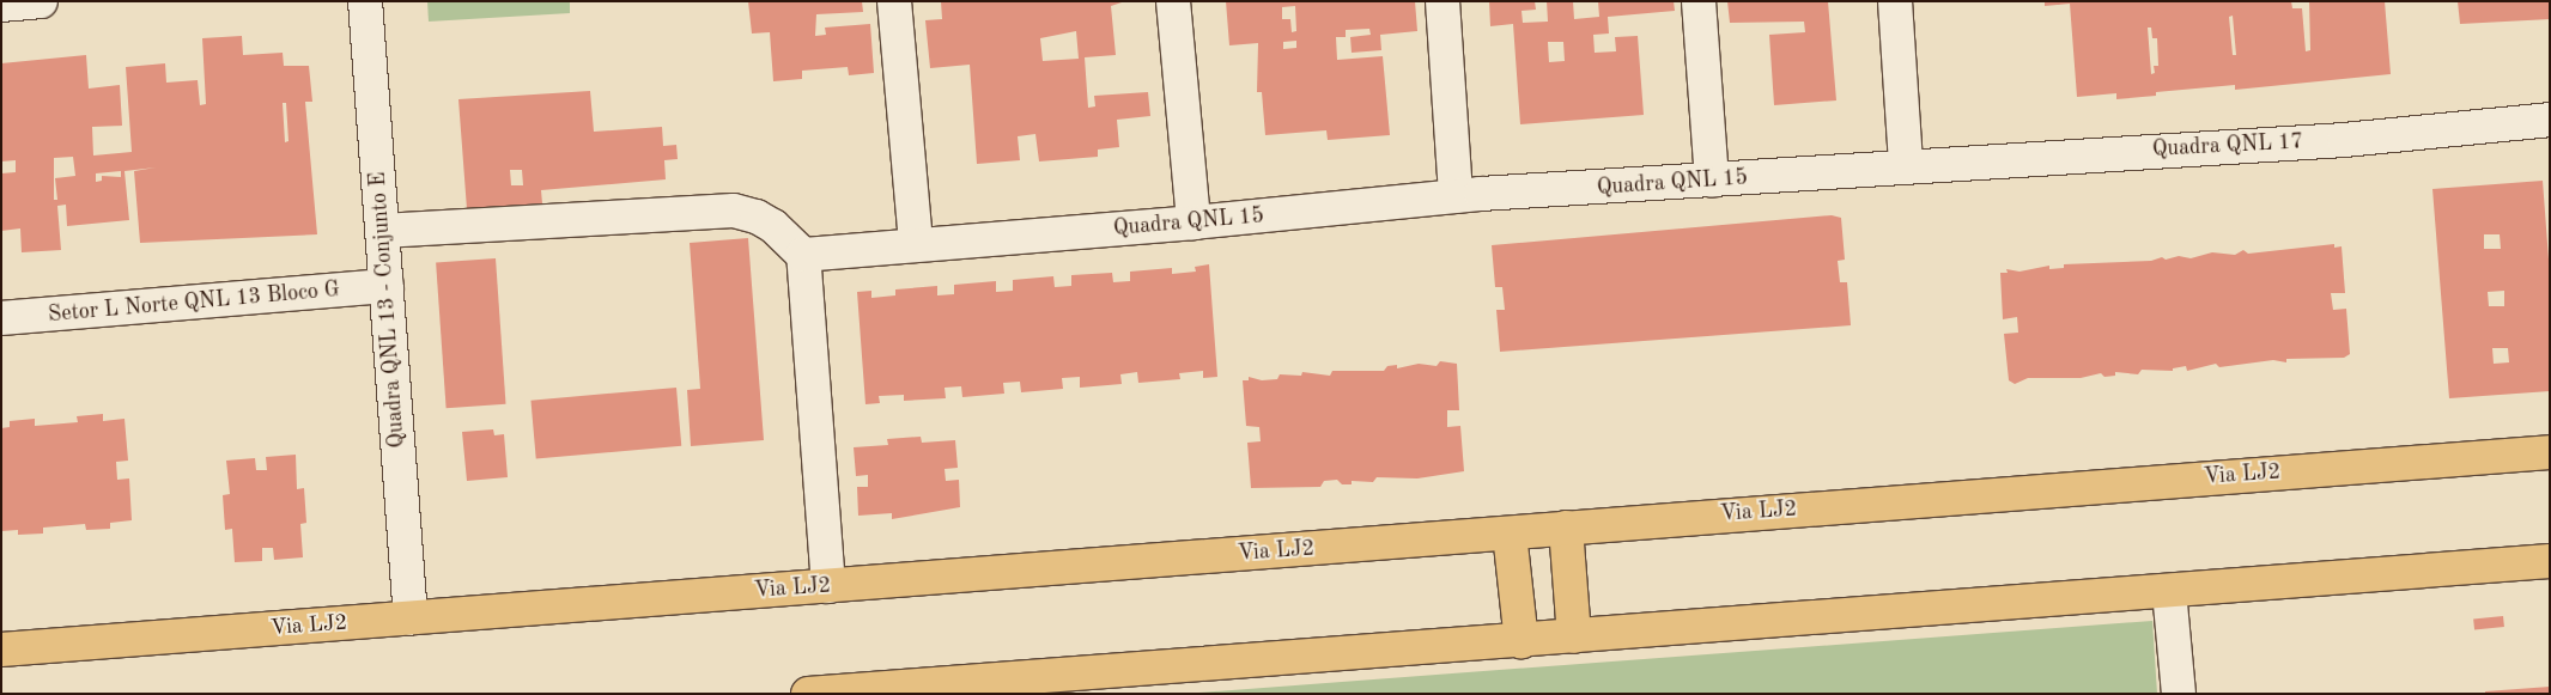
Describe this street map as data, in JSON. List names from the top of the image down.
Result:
{
  "streets": {
    "main road": ["Via LJ2"],
    "street": [
      "Quadra QNL 17",
      "Quadra QNL 15",
      "Setor L Norte QNL 13 Bloco G",
      "Quadra QNL 13 - Conjunto E"
    ]
  },
  "crossings": [
    ["Quadra QNL 17", "Quadra QNL 15"],
    ["Setor L Norte QNL 13 Bloco G", "Quadra QNL 13 - Conjunto E"],
    ["Quadra QNL 13 - Conjunto E", "Via LJ2"]
  ]
}
